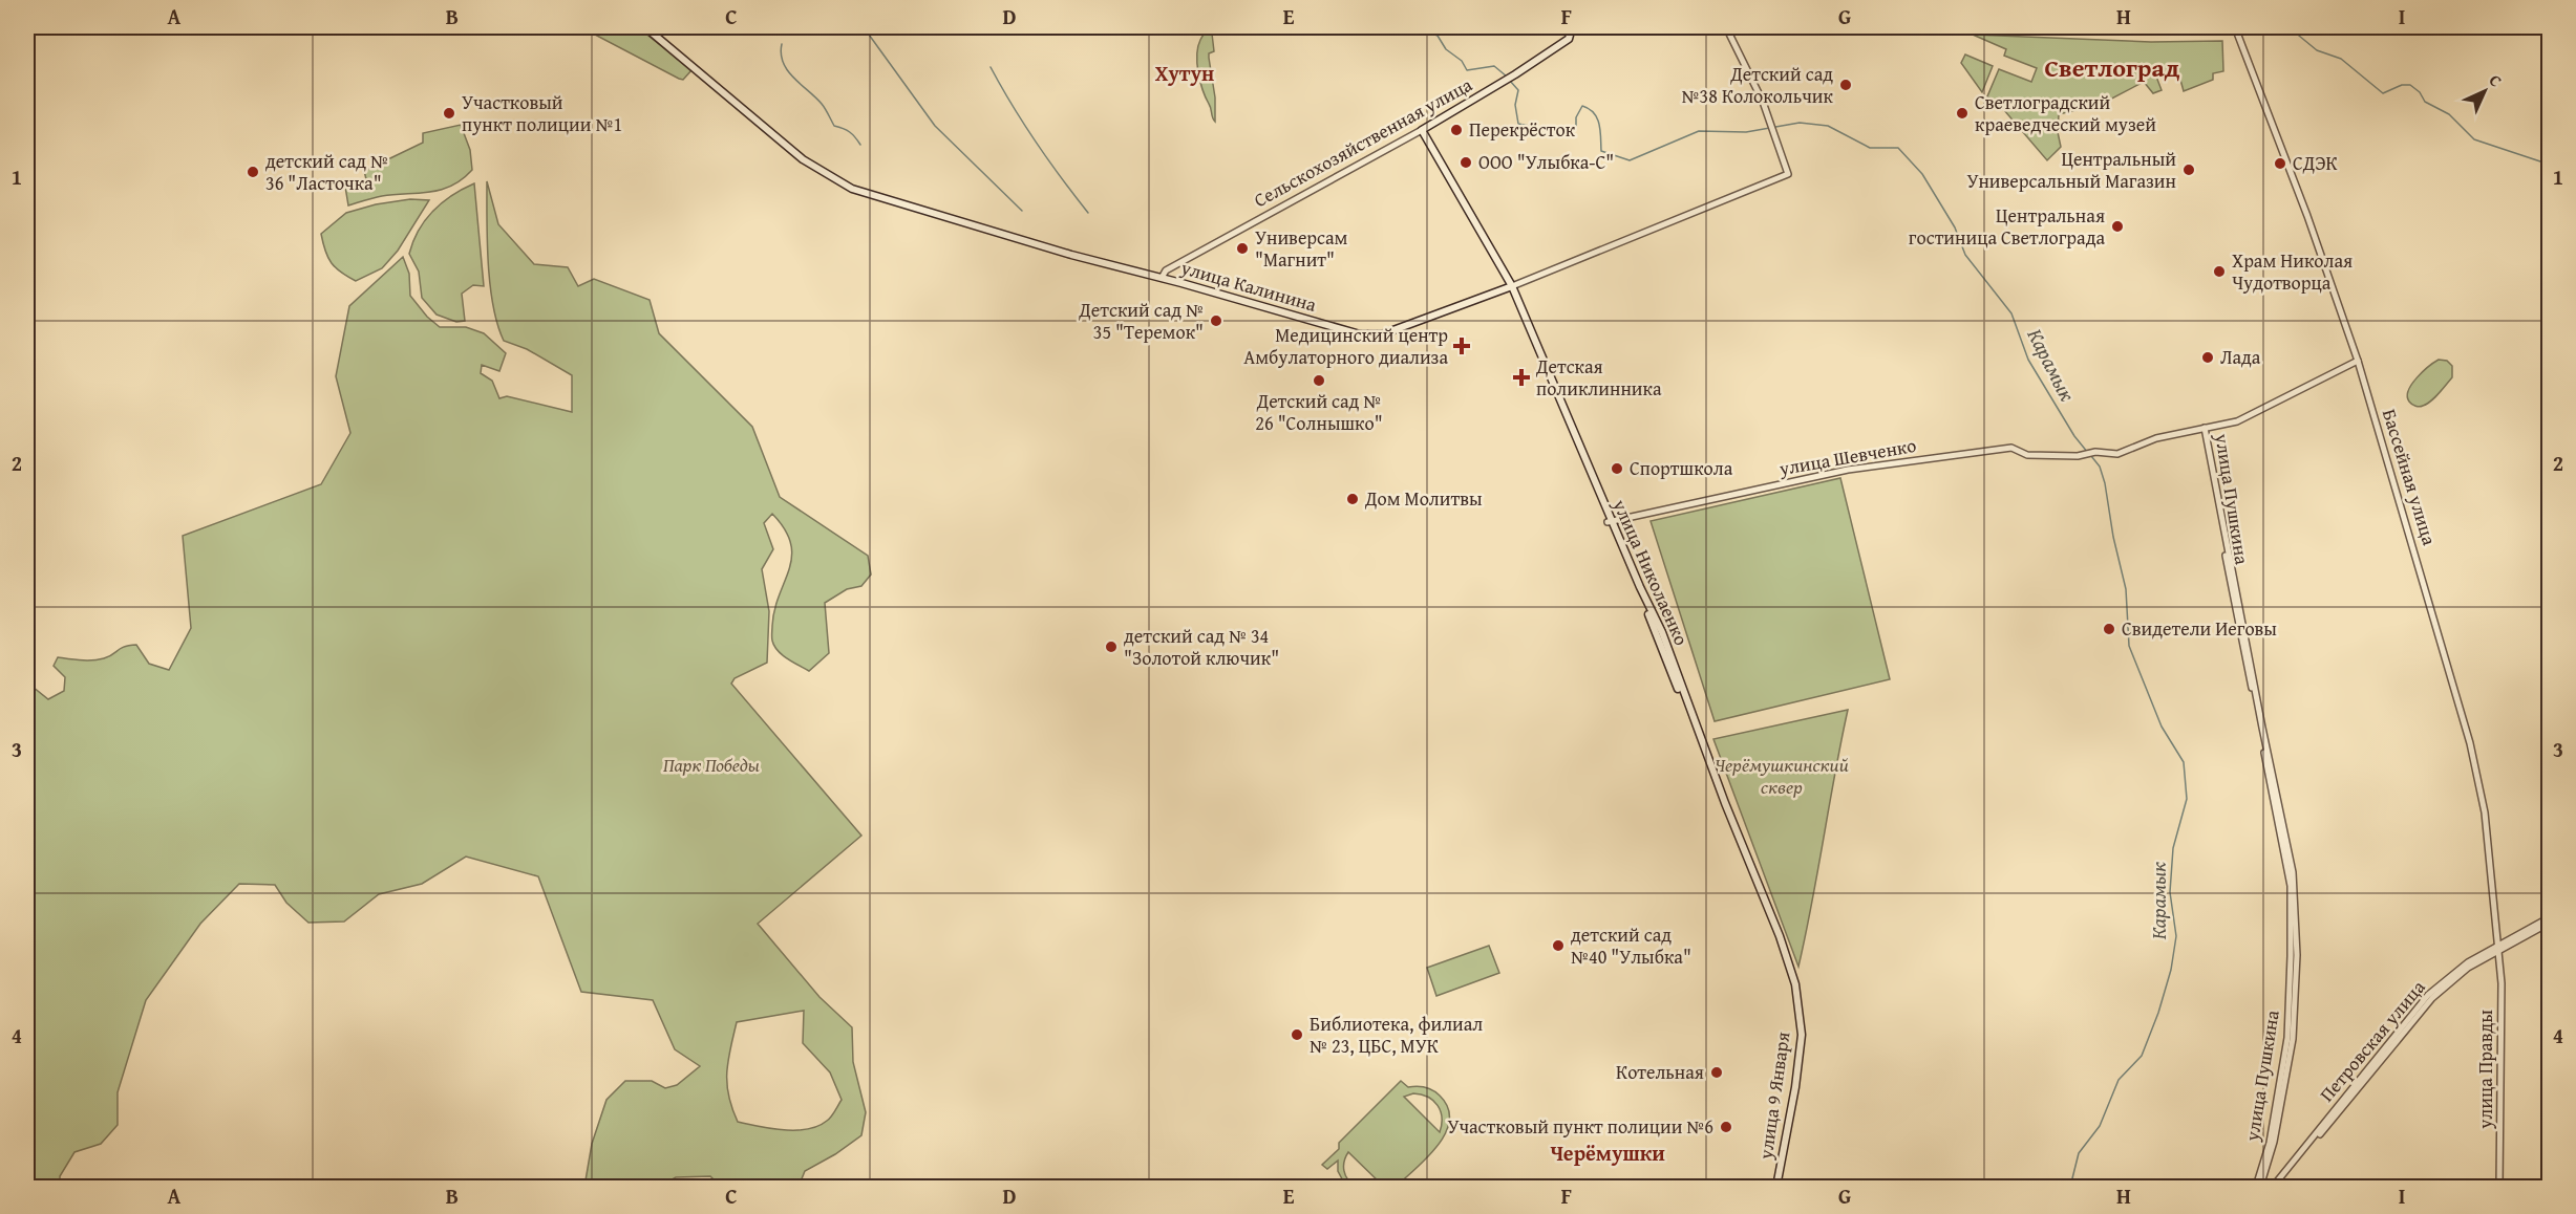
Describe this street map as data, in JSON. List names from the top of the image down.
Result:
{
  "streets": {
    "main road": [
      "Сельскохозяйственная улица",
      "улица Калинина",
      "улица Николаенко",
      "улица 9 Января"
    ],
    "street": [
      "улица Шевченко",
      "Бассейная улица",
      "улица Пушкина",
      "улица Правды"
    ]
  },
  "crossings": [
    ["Сельскохозяйственная улица", "улица Калинина"],
    ["Сельскохозяйственная улица", "улица Николаенко"],
    ["улица Калинина", "улица Николаенко"],
    ["улица Шевченко", "Бассейная улица"],
    ["улица Шевченко", "улица Пушкина"],
    ["улица Шевченко", "улица Николаенко"],
    ["Бассейная улица", "улица Правды"],
    ["улица Николаенко", "улица 9 Января"]
  ],
  "districts": ["Светлоград", "Хутун", "Черёмушки"],
  "water": ["Карамык"],
  "parks": ["Парк Победы", "Черёмушкинский сквер"],
  "places": {
    "other": [
      "Детский сад №38 Колокольчик",
      "Участковый пункт полиции №1",
      "Светлоградский краеведческий музей",
      "Перекрёсток",
      "ООО \"Улыбка-С\"",
      "СДЭК",
      "Центральный Универсальный Магазин",
      "детский сад № 36 \"Ласточка\"",
      "Центральная гостиница Светлограда",
      "Универсам \"Магнит\"",
      "Храм Николая Чудотворца",
      "Детский сад № 35 \"Теремок\"",
      "Лада",
      "Детский сад № 26 \"Солнышко\"",
      "Спортшкола",
      "Дом Молитвы",
      "Свидетели Иеговы",
      "детский сад № 34 \"Золотой ключик\"",
      "детский сад №40 \"Улыбка\"",
      "Библиотека, филиал № 23, ЦБС, МУК",
      "Котельная",
      "Участковый пункт полиции №6"
    ],
    "health": ["Медицинский центр Амбулаторного диализа", "Детская поликлинника"]
  },
  "north": "top right",
  "grid": {
    "columns": [
      "A",
      "B",
      "C",
      "D",
      "E",
      "F",
      "G",
      "H",
      "I"
    ],
    "rows": [
      "1",
      "2",
      "3",
      "4"
    ]
  }
}
